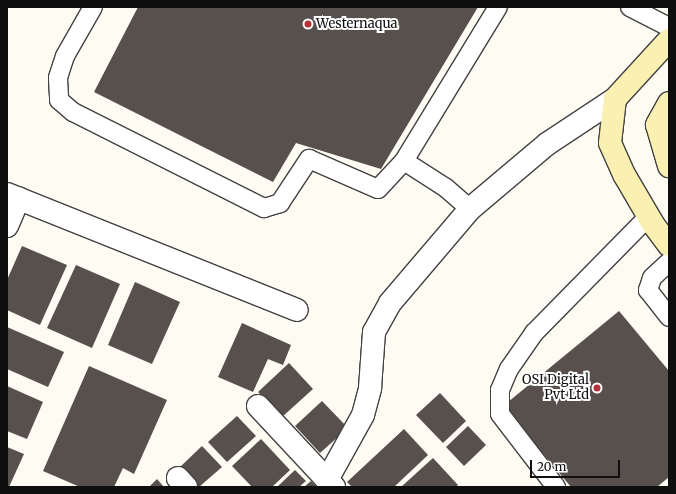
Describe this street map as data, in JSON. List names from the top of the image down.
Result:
{
  "places": ["Westernaqua", "OSI Digital Pvt Ltd"],
  "scale_bar": "20 m"
}
